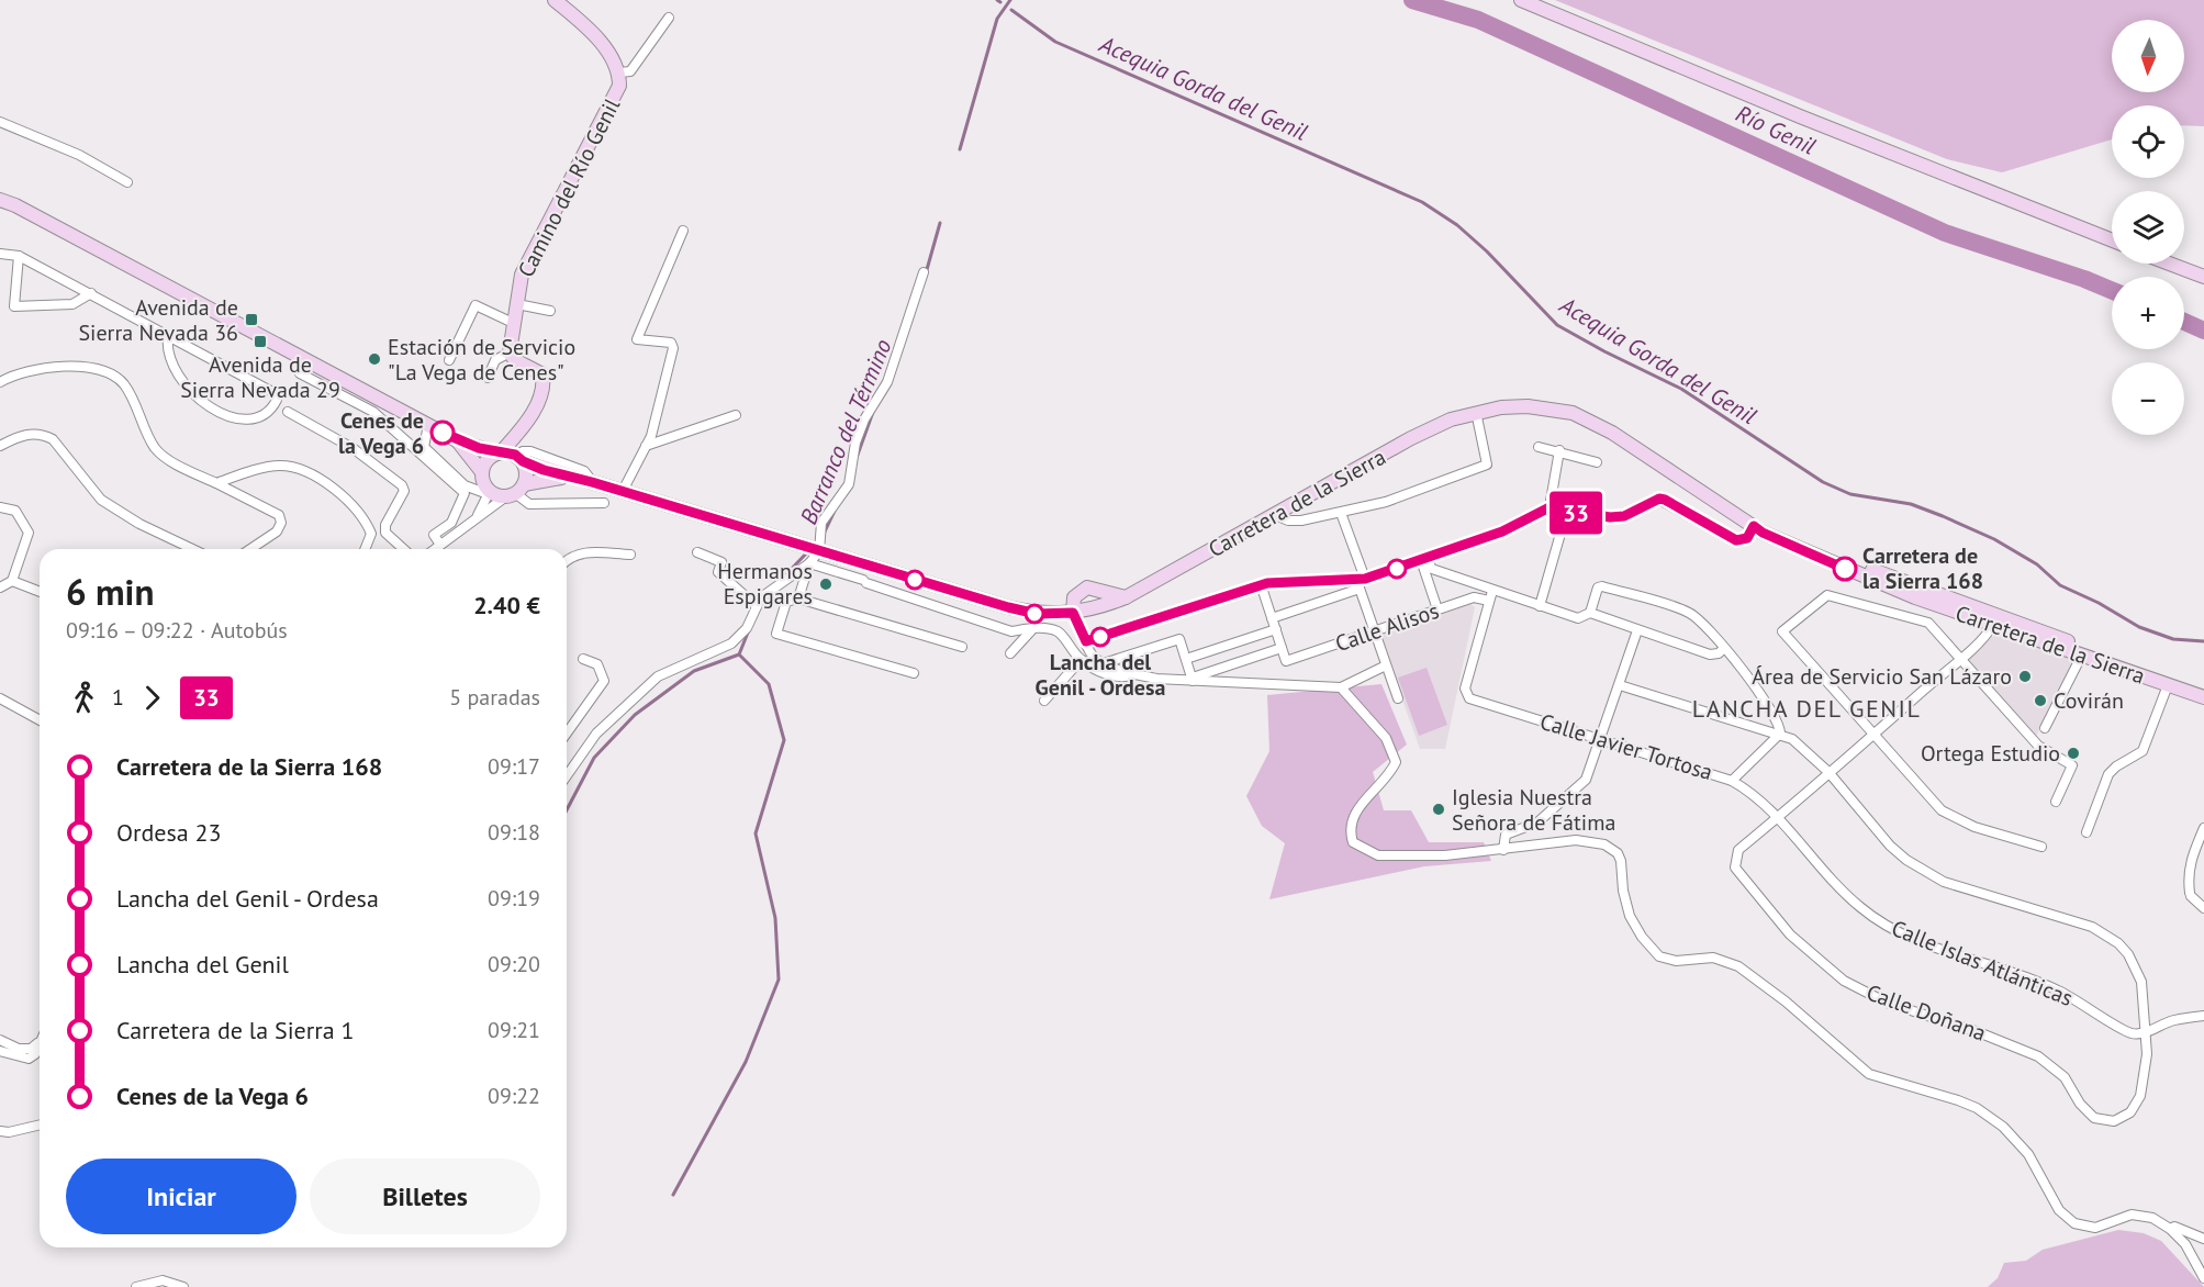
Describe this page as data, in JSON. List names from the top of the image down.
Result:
{
  "streets": {
    "street": [
      "Camino del Río Genil",
      "Carretera de la Sierra",
      "Calle Alisos",
      "Calle Javier Tortosa",
      "Calle Islas Atlánticas",
      "Calle Doñana"
    ]
  },
  "crossings": [
    ["Carretera de la Sierra", "Calle Doñana"],
    ["Calle Alisos", "Calle Javier Tortosa"],
    ["Calle Javier Tortosa", "Calle Islas Atlánticas"],
    ["Calle Javier Tortosa", "Calle Doñana"],
    ["Calle Islas Atlánticas", "Calle Doñana"]
  ],
  "districts": ["LANCHA DEL GENIL"],
  "water": ["Acequia Gorda del Genil", "Río Genil", "Barranco del Término"],
  "places": {
    "transit": ["Avenida de Sierra Nevada 36", "Avenida de Sierra Nevada 29"],
    "other": [
      "Estación de Servicio \"La Vega de Cenes\"",
      "Cenes de la Vega 6",
      "Carretera de la Sierra 168",
      "Hermanos Espigares",
      "Lancha del Genil - Ordesa",
      "Área de Servicio San Lázaro",
      "Covirán",
      "Ortega Estudio",
      "Iglesia Nuestra Señora de Fátima"
    ]
  },
  "lines": ["bus line 33"],
  "north": "bottom",
  "page": {
    "on_map": "33",
    "map_buttons": ["+", "−"],
    "heading": ["6 min", "09:16 – 09:22 · Autobús", "2.40 €"],
    "legs": ["1", "33", "5 paradas"],
    "list": [
      {
        "name": "Carretera de la Sierra 168",
        "value": "09:17"
      },
      {
        "name": "Ordesa 23",
        "value": "09:18"
      },
      {
        "name": "Lancha del Genil - Ordesa",
        "value": "09:19"
      },
      {
        "name": "Lancha del Genil",
        "value": "09:20"
      },
      {
        "name": "Carretera de la Sierra 1",
        "value": "09:21"
      },
      {
        "name": "Cenes de la Vega 6",
        "value": "09:22"
      }
    ],
    "buttons": ["Iniciar", "Billetes"]
  }
}
